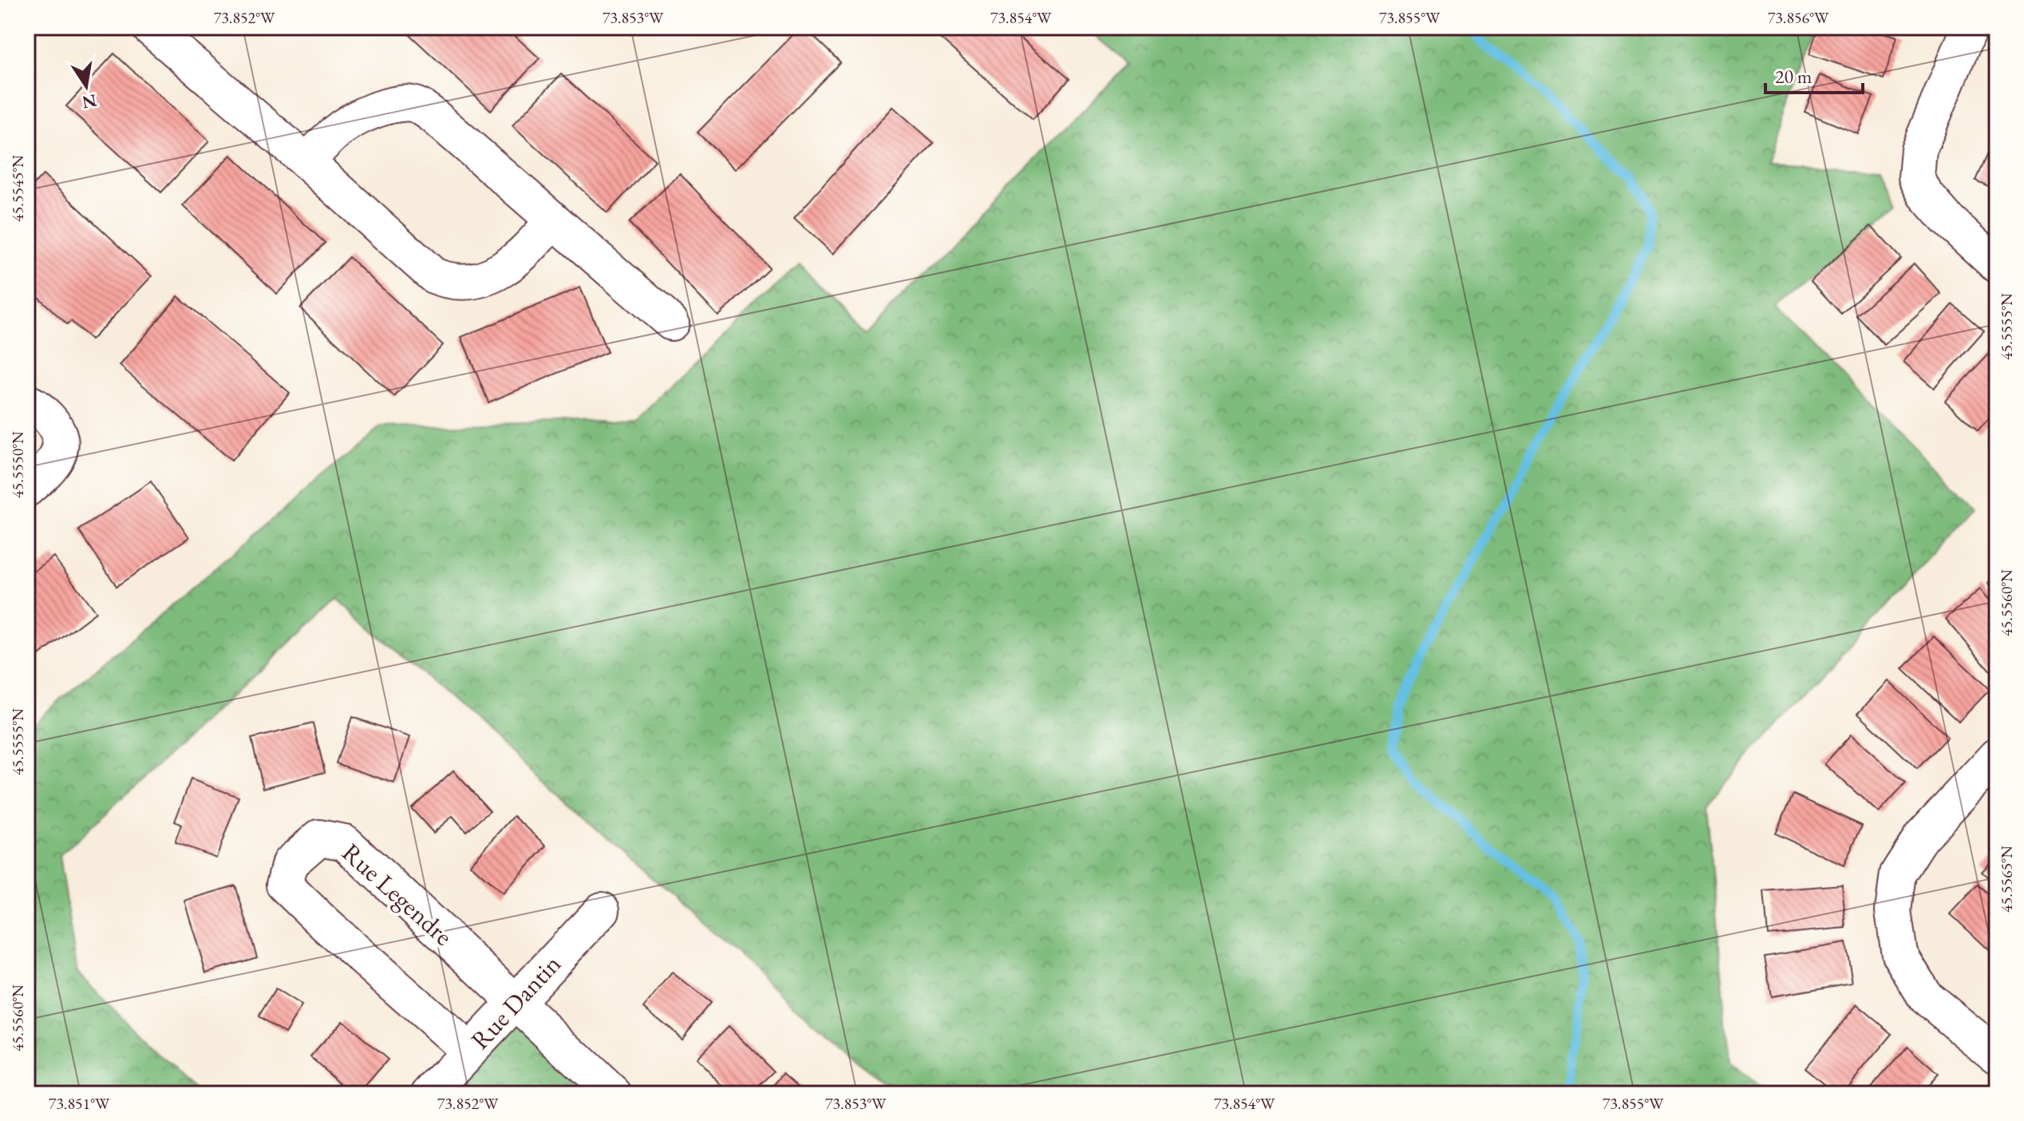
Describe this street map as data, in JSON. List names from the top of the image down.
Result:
{
  "streets": {
    "street": ["Rue Legendre", "Rue Dantin"]
  },
  "crossings": [
    ["Rue Legendre", "Rue Dantin"]
  ],
  "scale_bar": "20 m",
  "north": "bottom",
  "coordinates": [
    "73.852°W",
    "73.853°W",
    "73.854°W",
    "73.855°W",
    "73.856°W",
    "45.5545°N",
    "45.5555°N",
    "45.5550°N",
    "45.5560°N",
    "45.5565°N",
    "73.851°W"
  ]
}
